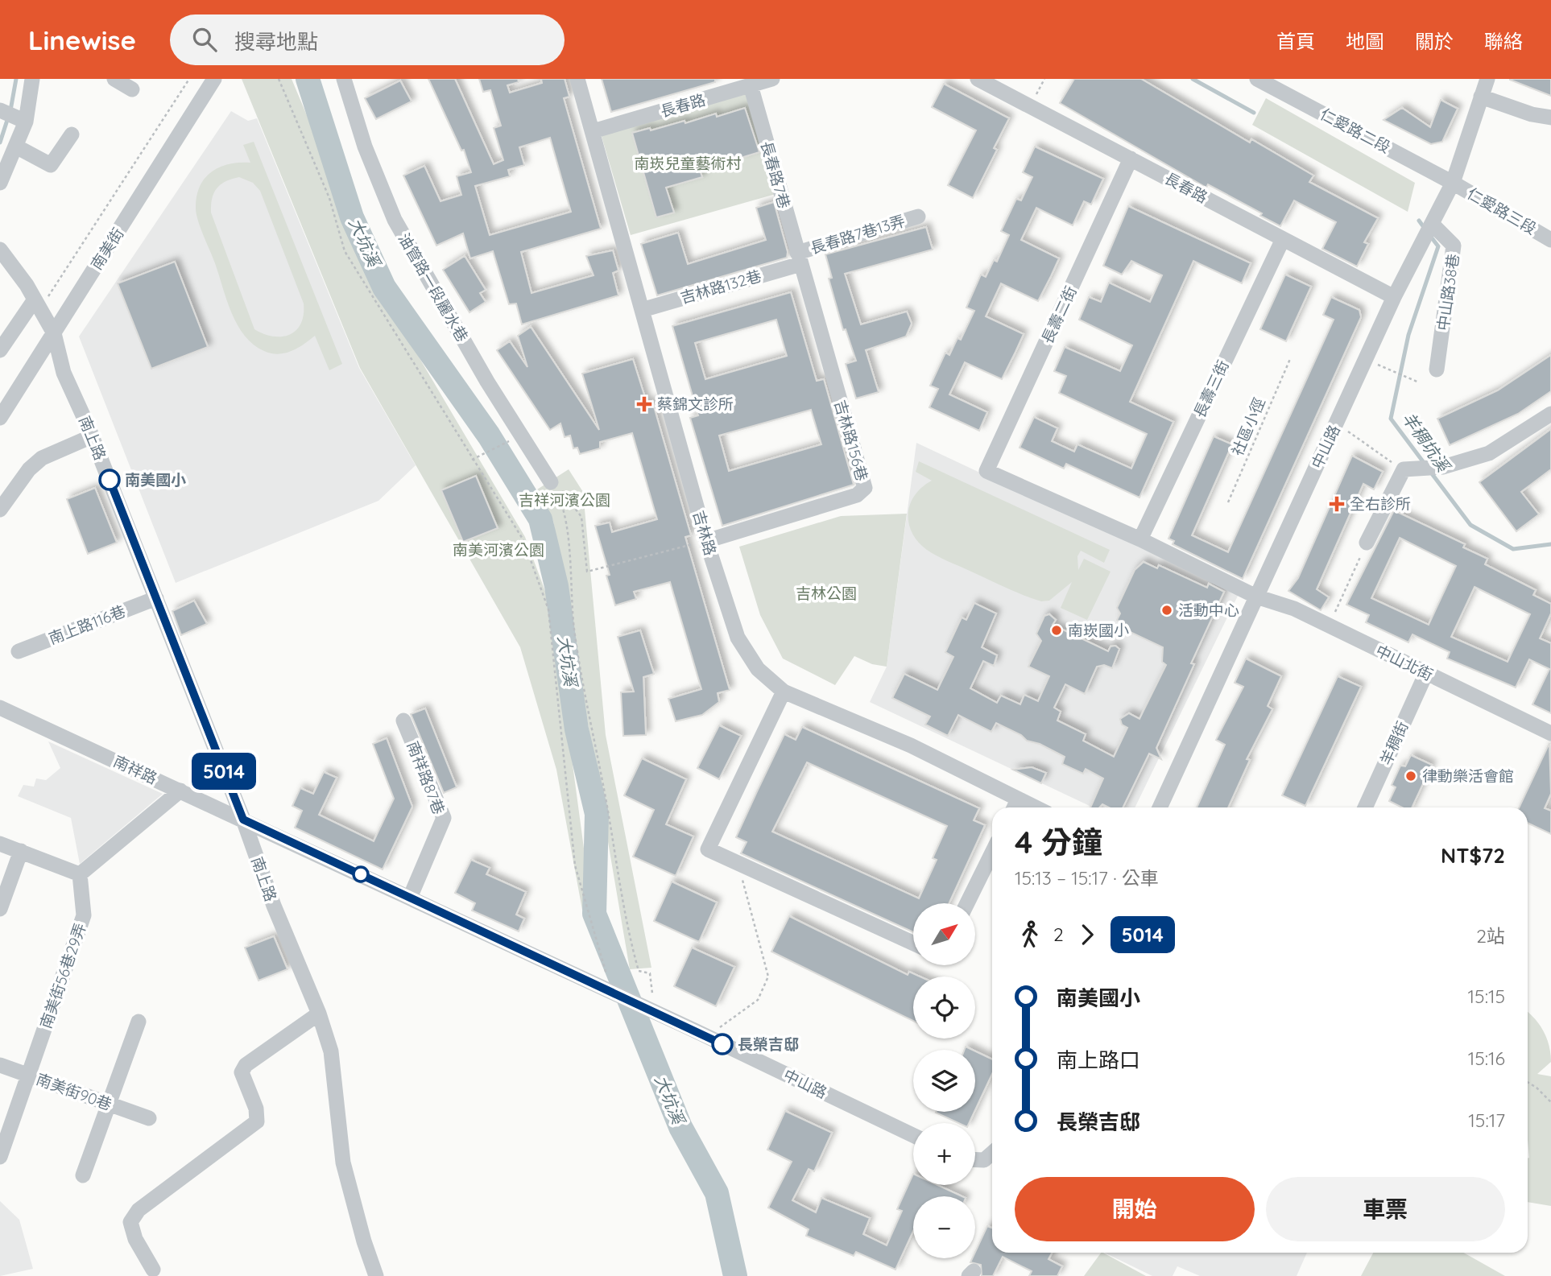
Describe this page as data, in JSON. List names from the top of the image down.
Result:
{
  "streets": {
    "street": [
      "長春路",
      "仁愛路二段",
      "長春路7巷",
      "仁愛路三段",
      "長春路7巷13弄",
      "南美街",
      "吉林路132巷",
      "油管路一段麗水巷",
      "中山路38巷",
      "長壽二街",
      "長壽三街",
      "南上路",
      "吉林路156巷",
      "中山路",
      "吉林路",
      "南上路116巷",
      "中山北街",
      "羊稠街",
      "南祥路",
      "南祥路87巷",
      "南美街56巷29弄",
      "南美街90巷"
    ],
    "path": ["社區小徑"]
  },
  "crossings": [
    ["長春路", "長春路7巷"],
    ["長春路", "長壽二街"],
    ["長春路", "長壽三街"],
    ["長春路", "中山路"],
    ["長春路", "吉林路"],
    ["仁愛路二段", "仁愛路三段"],
    ["仁愛路二段", "中山路"],
    ["長春路7巷", "長春路7巷13弄"],
    ["長春路7巷", "吉林路132巷"],
    ["長春路7巷", "吉林路156巷"],
    ["仁愛路三段", "中山路"],
    ["長春路7巷13弄", "吉林路132巷"],
    ["長春路7巷13弄", "吉林路156巷"],
    ["南美街", "南上路"],
    ["吉林路132巷", "吉林路156巷"],
    ["吉林路132巷", "吉林路"],
    ["中山路38巷", "中山路"],
    ["長壽二街", "中山北街"],
    ["長壽三街", "中山北街"],
    ["南上路", "南上路116巷"],
    ["南上路", "南祥路"],
    ["吉林路156巷", "吉林路"],
    ["中山路", "中山北街"],
    ["中山路", "南祥路"],
    ["中山北街", "羊稠街"],
    ["南祥路", "南祥路87巷"],
    ["南美街56巷29弄", "南美街90巷"]
  ],
  "water": ["大坑溪", "羊稠坑溪"],
  "parks": [
    "南崁兒童藝術村",
    "吉祥河濱公園",
    "南美河濱公園",
    "吉林公園"
  ],
  "places": {
    "health": ["蔡錦文診所", "全右診所"],
    "other": [
      "南美國小",
      "活動中心",
      "南崁國小",
      "律動樂活會館",
      "長榮吉邸"
    ]
  },
  "lines": ["bus line 5014"],
  "north": "top right",
  "page": {
    "header": "Linewise",
    "search": "搜尋地點",
    "nav": [
      "首頁",
      "地圖",
      "關於",
      "聯絡"
    ],
    "on_map": "5014",
    "heading": ["4 分鐘", "15:13 – 15:17 · 公車", "NT$72"],
    "map_buttons": ["+", "−"],
    "legs": ["2", "5014", "2站"],
    "list": [
      {
        "name": "南美國小",
        "value": "15:15"
      },
      {
        "name": "南上路口",
        "value": "15:16"
      },
      {
        "name": "長榮吉邸",
        "value": "15:17"
      }
    ],
    "buttons": ["開始", "車票"]
  }
}
